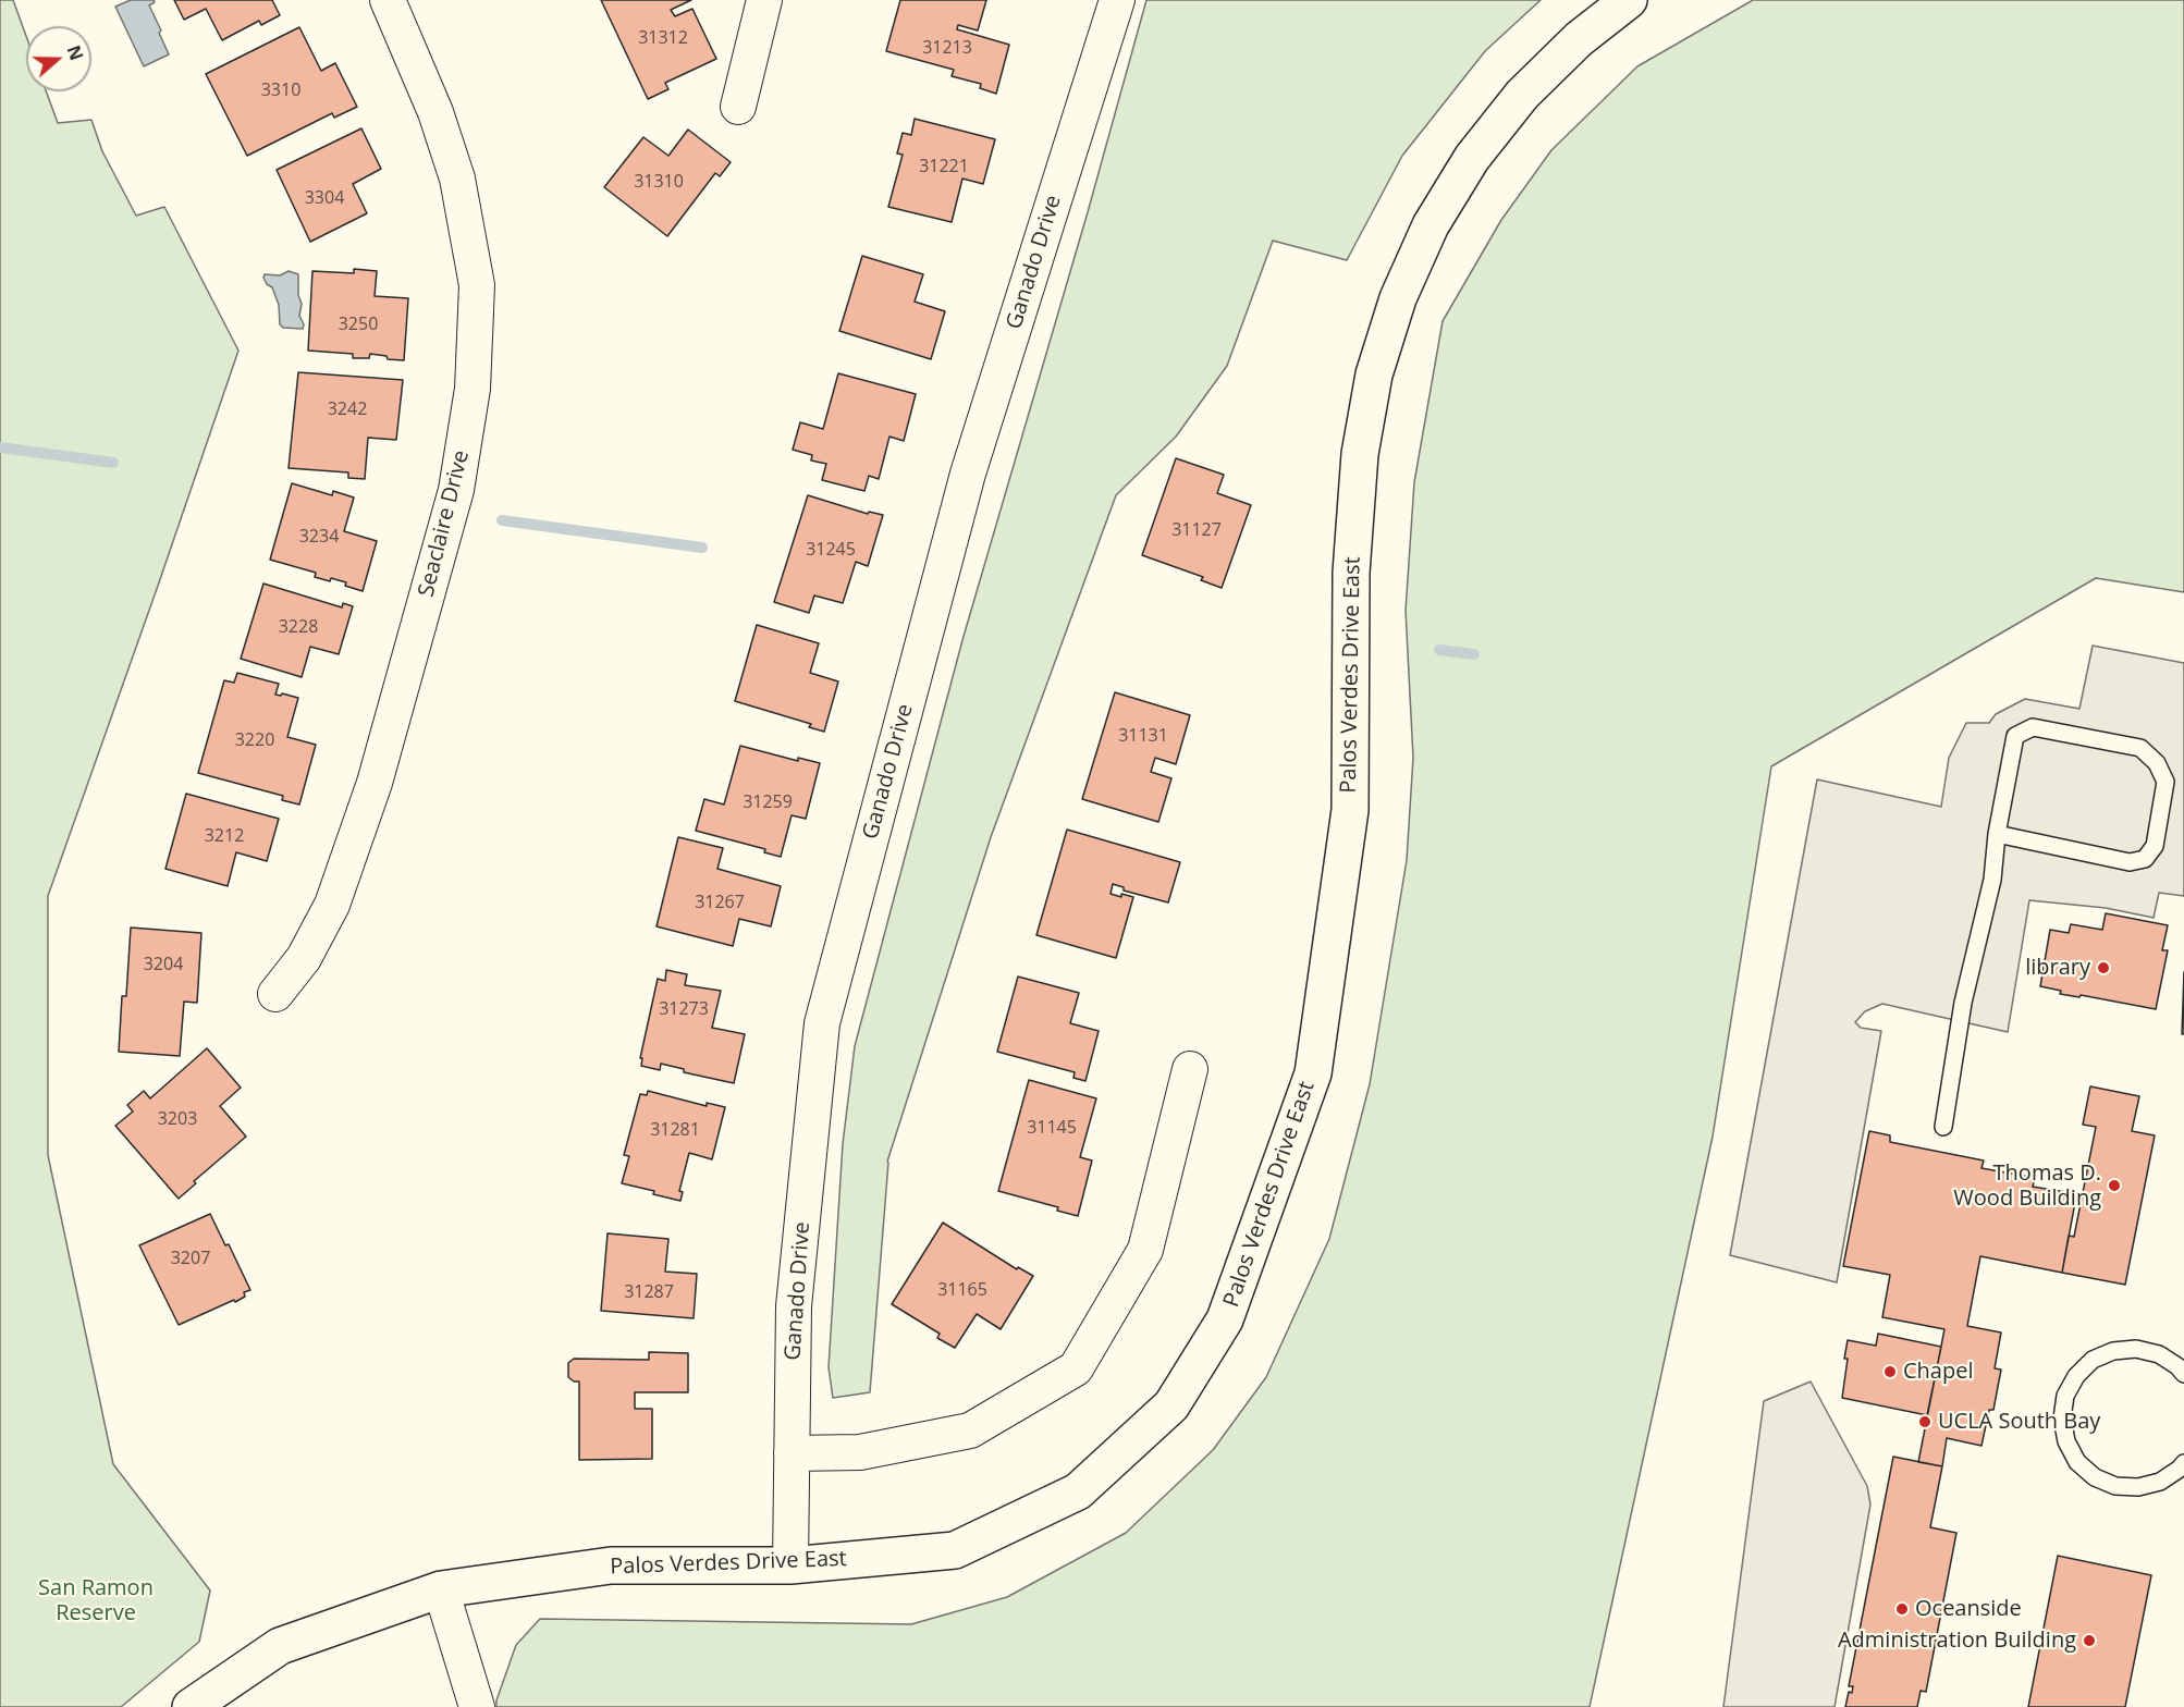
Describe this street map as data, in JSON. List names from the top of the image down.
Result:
{
  "streets": {
    "street": ["Ganado Drive", "Seaclaire Drive", "Palos Verdes Drive East"]
  },
  "crossings": [
    ["Ganado Drive", "Palos Verdes Drive East"]
  ],
  "parks": ["San Ramon Reserve"],
  "places": [
    "library",
    "Thomas D. Wood Building",
    "Chapel",
    "UCLA South Bay",
    "Oceanside",
    "Administration Building"
  ],
  "house_numbers": [
    "31312",
    "31213",
    "3310",
    "31221",
    "31310",
    "3304",
    "3250",
    "3242",
    "31127",
    "3234",
    "31245",
    "3228",
    "31131",
    "3220",
    "31259",
    "3212",
    "31267",
    "3204",
    "31273",
    "3203",
    "31145",
    "31281",
    "3207",
    "31165",
    "31287"
  ],
  "north": "right"
}
